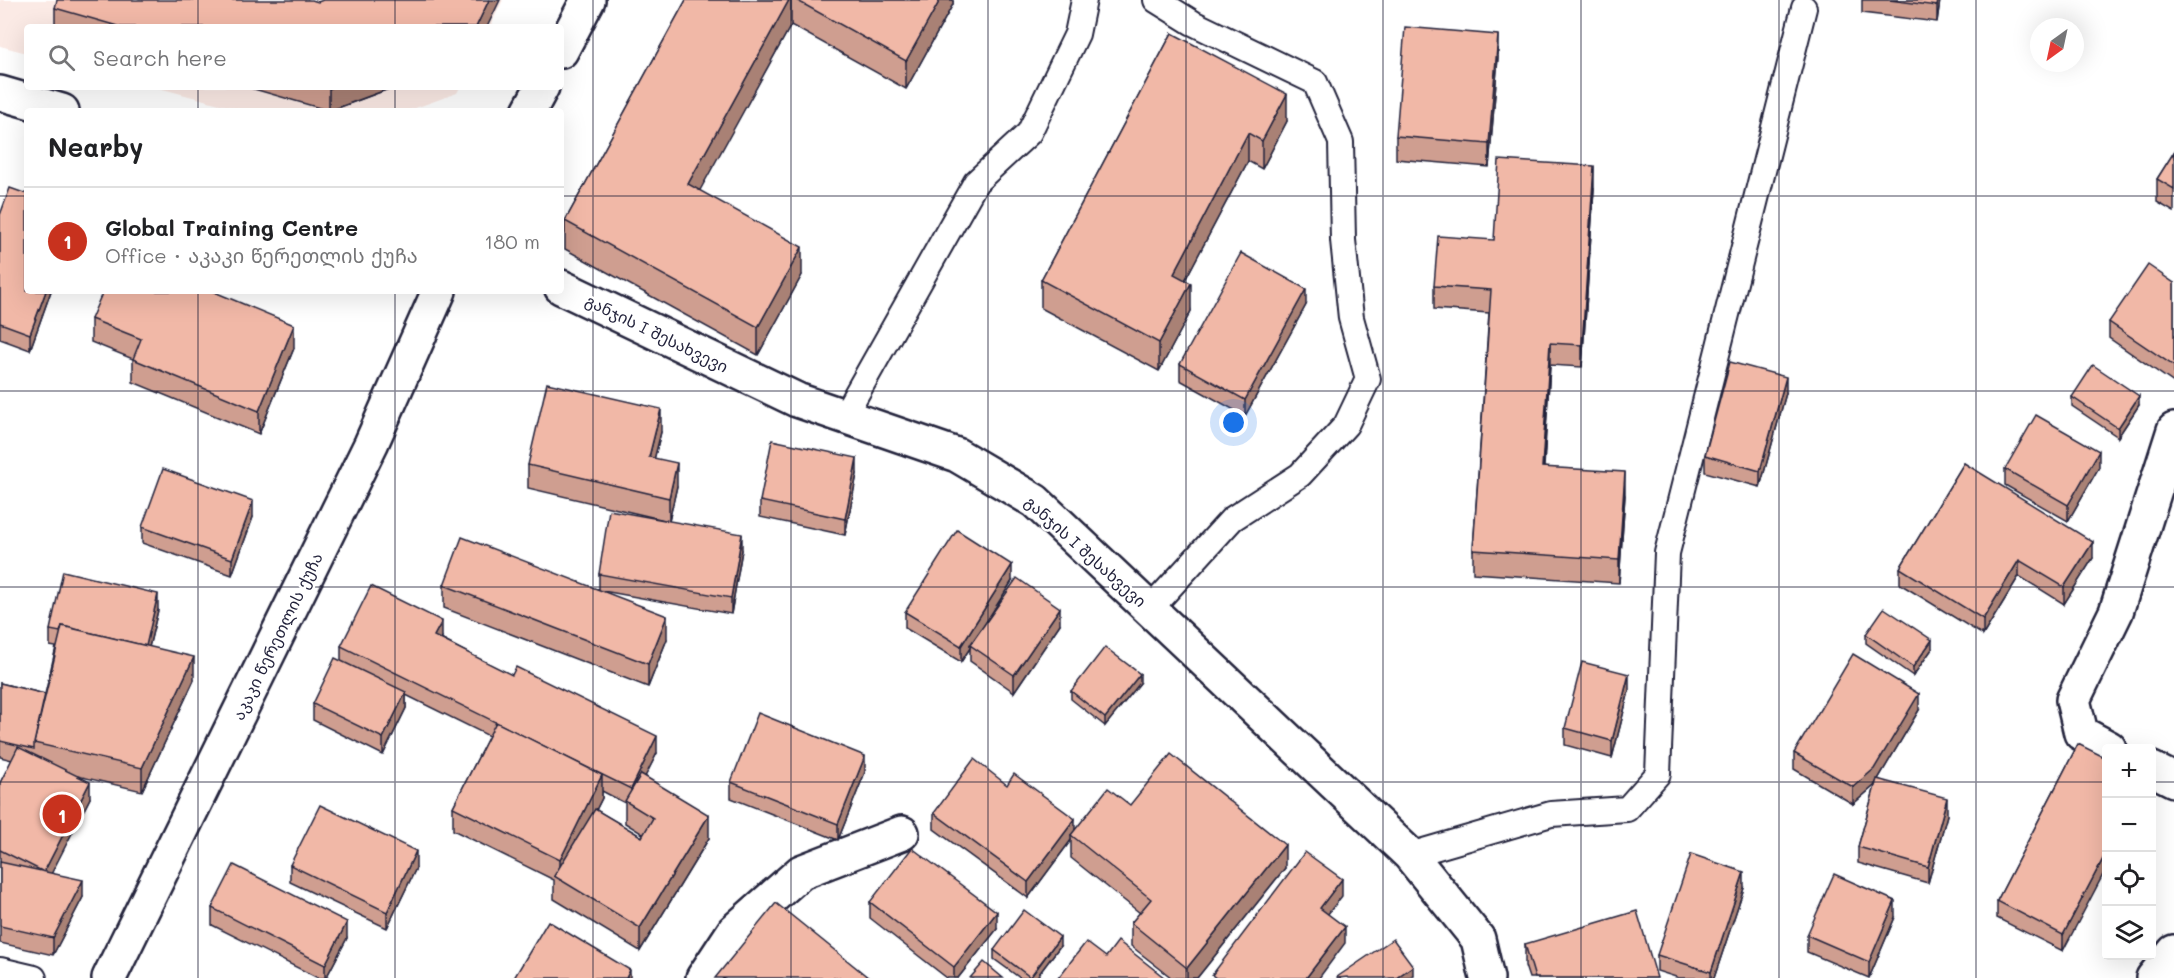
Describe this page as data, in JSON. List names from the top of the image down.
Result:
{
  "streets": {
    "street": ["განჯის I შესახვევი", "აკაკი წერეთლის ქუჩა"]
  },
  "north": "bottom left",
  "page": {
    "search": "Search here",
    "heading": "Nearby",
    "list": [
      {
        "mark": "1",
        "name": "Global Training Centre",
        "note": "Office · აკაკი წერეთლის ქუჩა",
        "value": "180 m"
      }
    ],
    "map_buttons": ["+", "−"],
    "pins": "1"
  }
}
